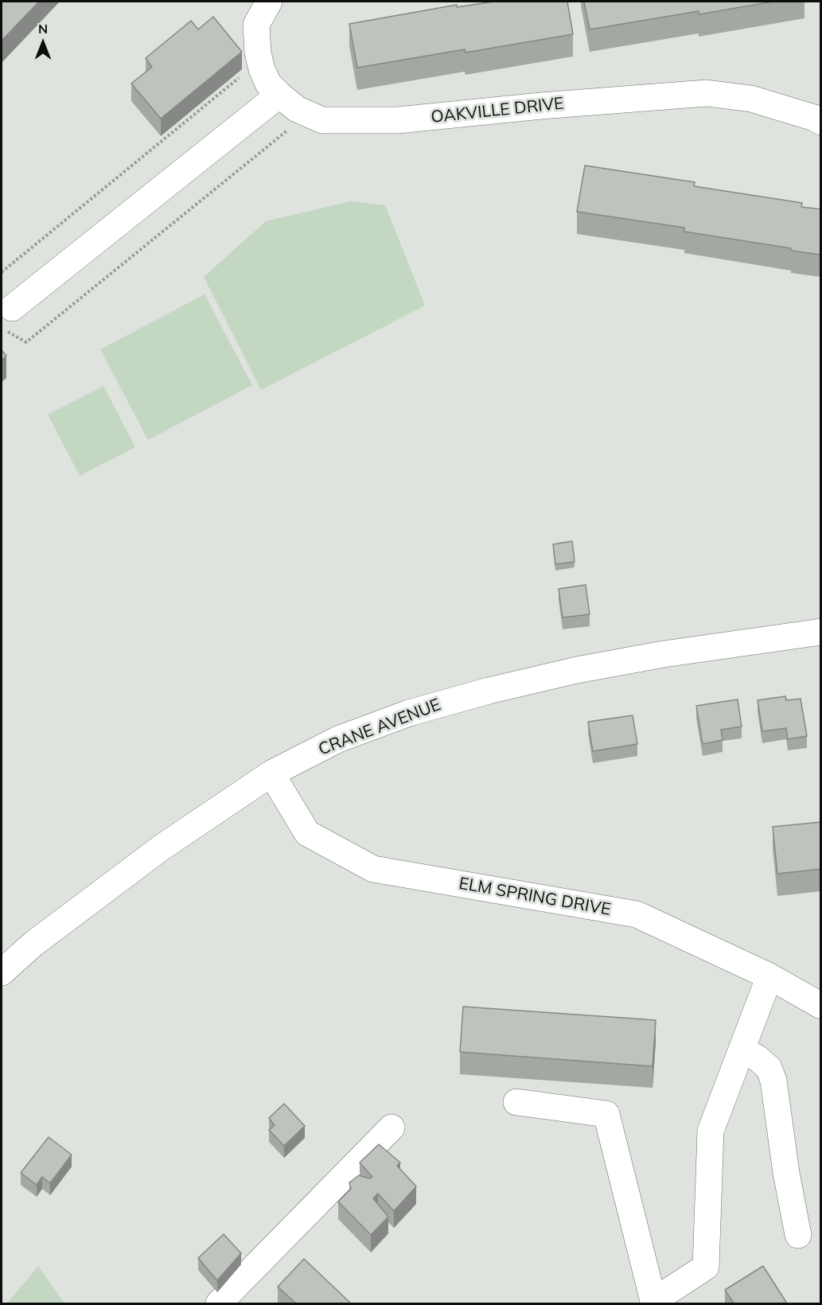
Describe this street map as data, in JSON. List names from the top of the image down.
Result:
{
  "streets": {
    "street": ["OAKVILLE DRIVE", "CRANE AVENUE", "ELM SPRING DRIVE"]
  },
  "crossings": [
    ["CRANE AVENUE", "ELM SPRING DRIVE"]
  ],
  "north": "top"
}
